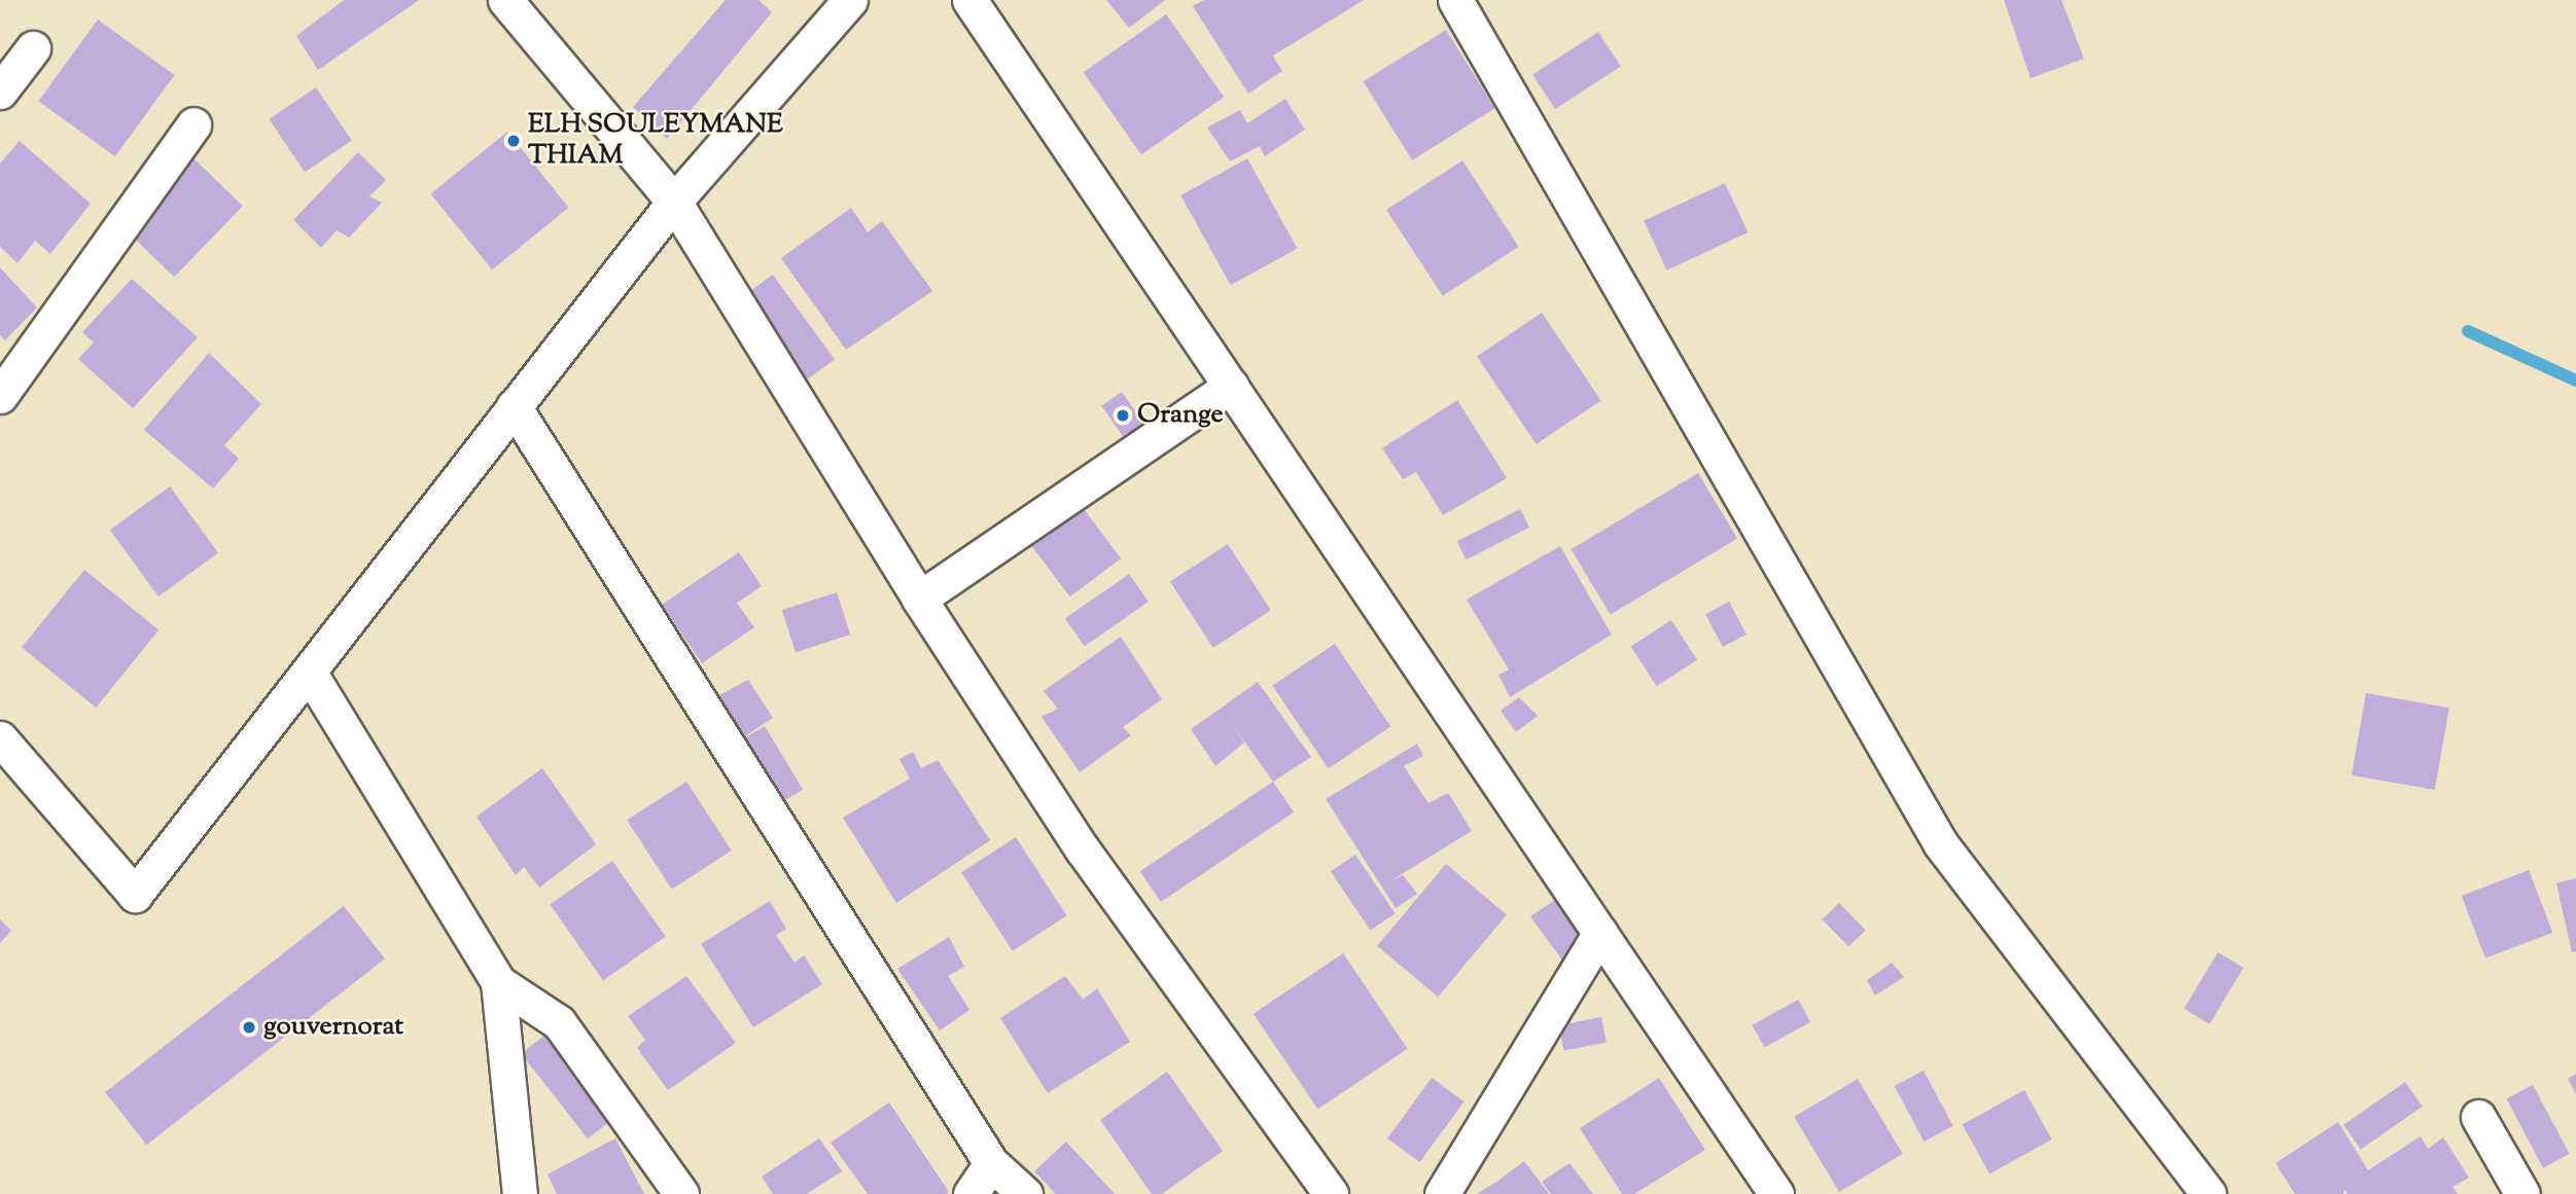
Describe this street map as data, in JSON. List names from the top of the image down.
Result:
{
  "places": ["ELH SOULEYMANE THIAM", "Orange", "gouvernorat"]
}
